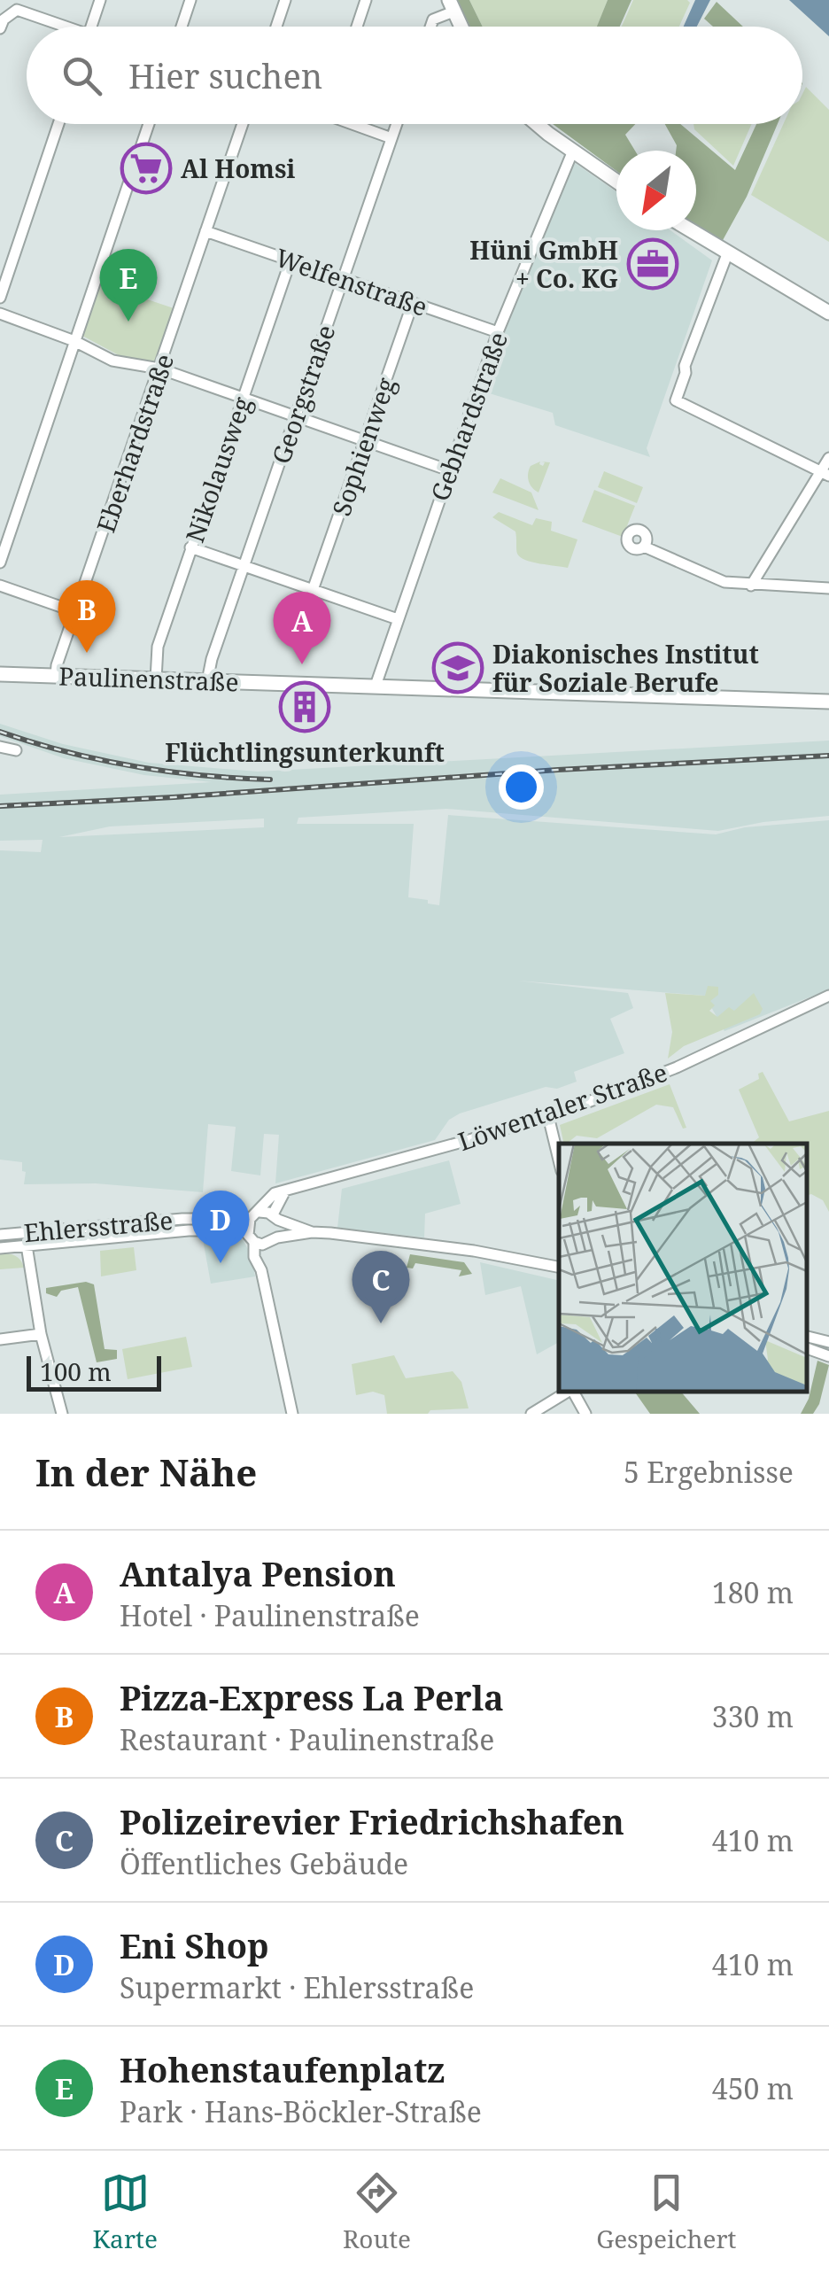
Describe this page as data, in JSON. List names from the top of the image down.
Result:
{
  "streets": {
    "main road": ["Paulinenstraße"],
    "street": [
      "Welfenstraße",
      "Georgstraße",
      "Gebhardstraße",
      "Eberhardstraße",
      "Sophienweg",
      "Nikolausweg",
      "Löwentaler Straße",
      "Ehlersstraße"
    ]
  },
  "crossings": [
    ["Welfenstraße", "Georgstraße"],
    ["Welfenstraße", "Gebhardstraße"],
    ["Welfenstraße", "Eberhardstraße"],
    ["Welfenstraße", "Sophienweg"],
    ["Welfenstraße", "Nikolausweg"],
    ["Georgstraße", "Paulinenstraße"],
    ["Gebhardstraße", "Paulinenstraße"],
    ["Eberhardstraße", "Paulinenstraße"],
    ["Nikolausweg", "Paulinenstraße"],
    ["Löwentaler Straße", "Ehlersstraße"]
  ],
  "places": {
    "supermarket": ["Al Homsi"],
    "office": ["Hüni GmbH + Co. KG"],
    "school or university": ["Diakonisches Institut für Soziale Berufe"],
    "building": ["Flüchtlingsunterkunft"]
  },
  "scale_bar": "100 m",
  "north": "bottom left",
  "page": {
    "search": "Hier suchen",
    "pins": [
      "E",
      "B",
      "A",
      "D",
      "C"
    ],
    "scale": "100 m",
    "heading": ["In der Nähe", "5 Ergebnisse"],
    "list": [
      {
        "mark": "A",
        "name": "Antalya Pension",
        "note": "Hotel · Paulinenstraße",
        "value": "180 m"
      },
      {
        "mark": "B",
        "name": "Pizza-Express La Perla",
        "note": "Restaurant · Paulinenstraße",
        "value": "330 m"
      },
      {
        "mark": "C",
        "name": "Polizeirevier Friedrichshafen",
        "note": "Öffentliches Gebäude",
        "value": "410 m"
      },
      {
        "mark": "D",
        "name": "Eni Shop",
        "note": "Supermarkt · Ehlersstraße",
        "value": "410 m"
      },
      {
        "mark": "E",
        "name": "Hohenstaufenplatz",
        "note": "Park · Hans-Böckler-Straße",
        "value": "450 m"
      }
    ],
    "nav": ["Karte", "Route", "Gespeichert"]
  }
}
